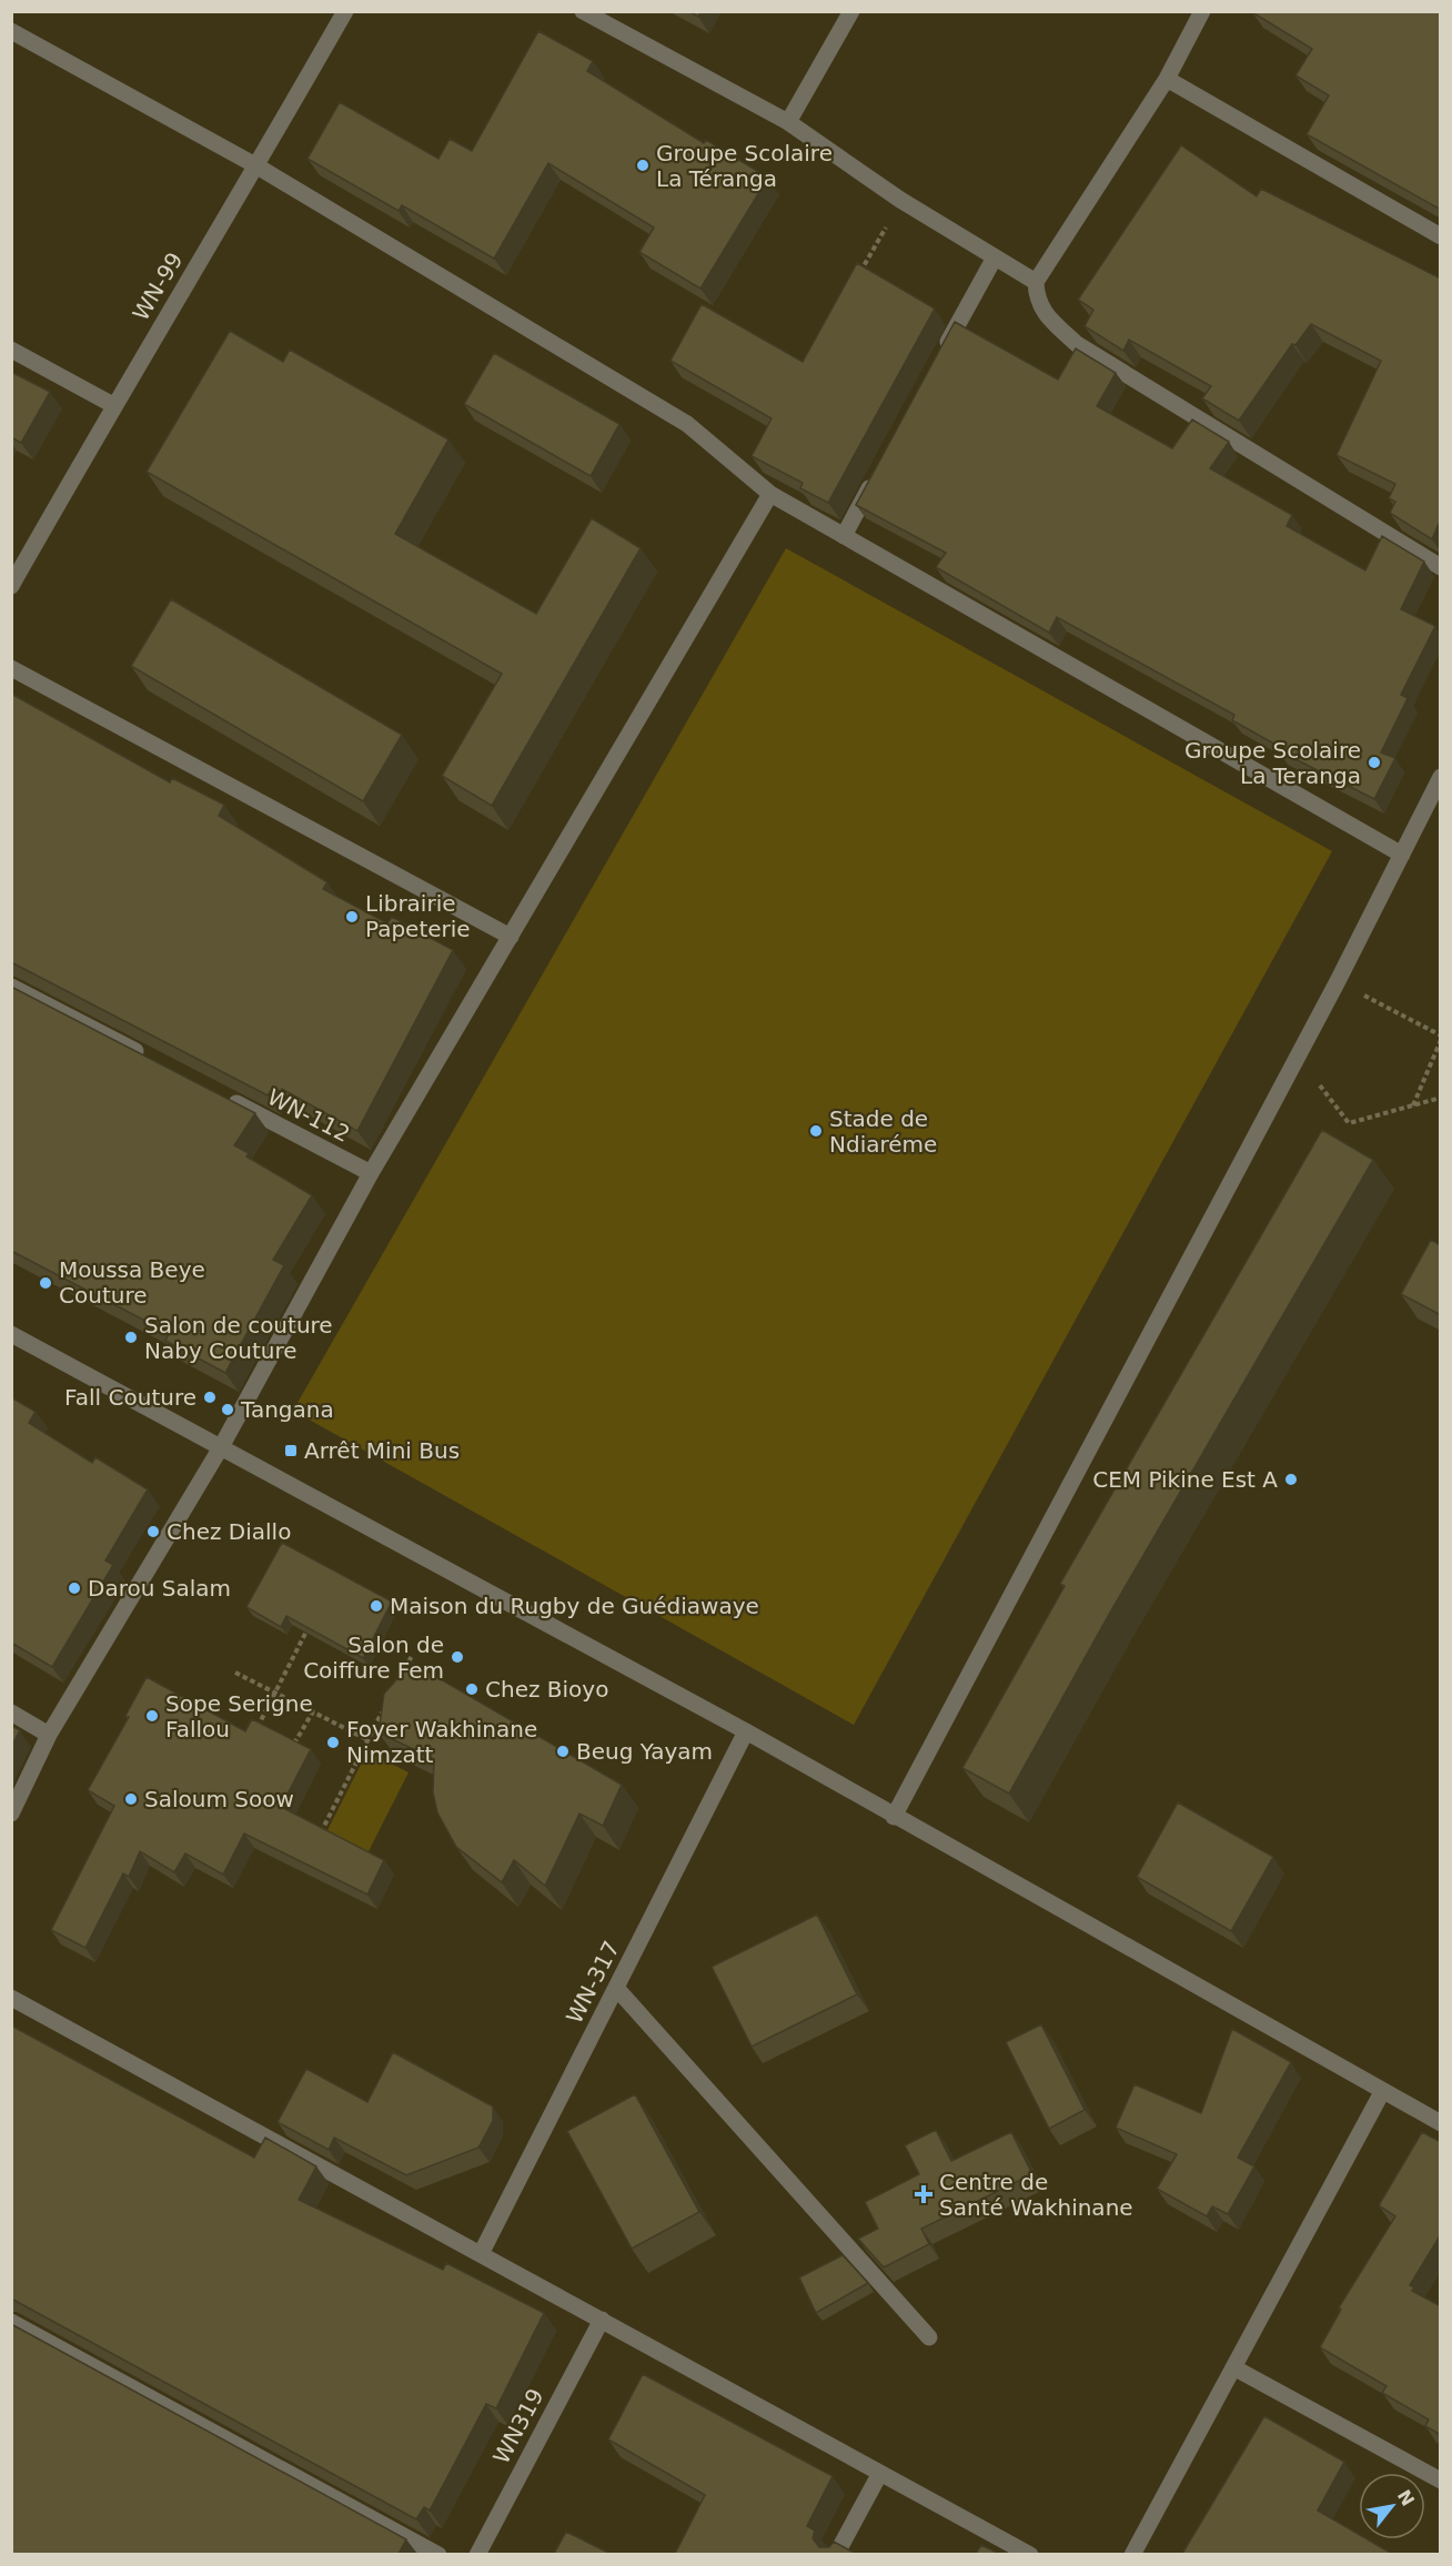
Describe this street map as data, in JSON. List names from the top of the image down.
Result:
{
  "streets": {
    "street": [
      "WN-99",
      "WN-112",
      "WN-317",
      "WN319"
    ]
  },
  "places": {
    "other": [
      "Groupe Scolaire La Téranga",
      "Groupe Scolaire La Teranga",
      "Librairie Papeterie",
      "Stade de Ndiaréme",
      "Moussa Beye Couture",
      "Salon de couture Naby Couture",
      "Fall Couture",
      "Tangana",
      "CEM Pikine Est A",
      "Chez Diallo",
      "Darou Salam",
      "Maison du Rugby de Guédiawaye",
      "Salon de Coiffure Fem",
      "Chez Bioyo",
      "Sope Serigne Fallou",
      "Foyer Wakhinane Nimzatt",
      "Beug Yayam",
      "Saloum Soow"
    ],
    "transit": ["Arrêt Mini Bus"],
    "health": ["Centre de Santé Wakhinane"]
  },
  "north": "top right"
}
